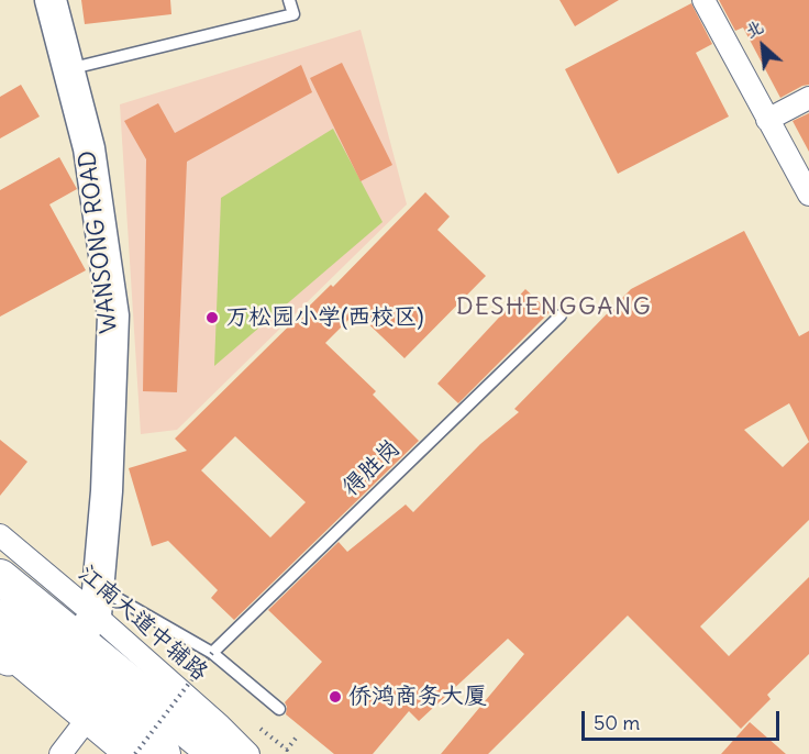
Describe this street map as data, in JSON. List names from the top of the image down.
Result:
{
  "streets": {
    "street": ["WANSONG ROAD", "江南大道中辅路"],
    "lane": ["得胜岗"]
  },
  "crossings": [
    ["WANSONG ROAD", "江南大道中辅路"]
  ],
  "districts": ["DESHENGGANG"],
  "places": ["万松园小学(西校区)", "侨鸿商务大厦"],
  "scale_bar": "50 m",
  "north": "top left"
}
